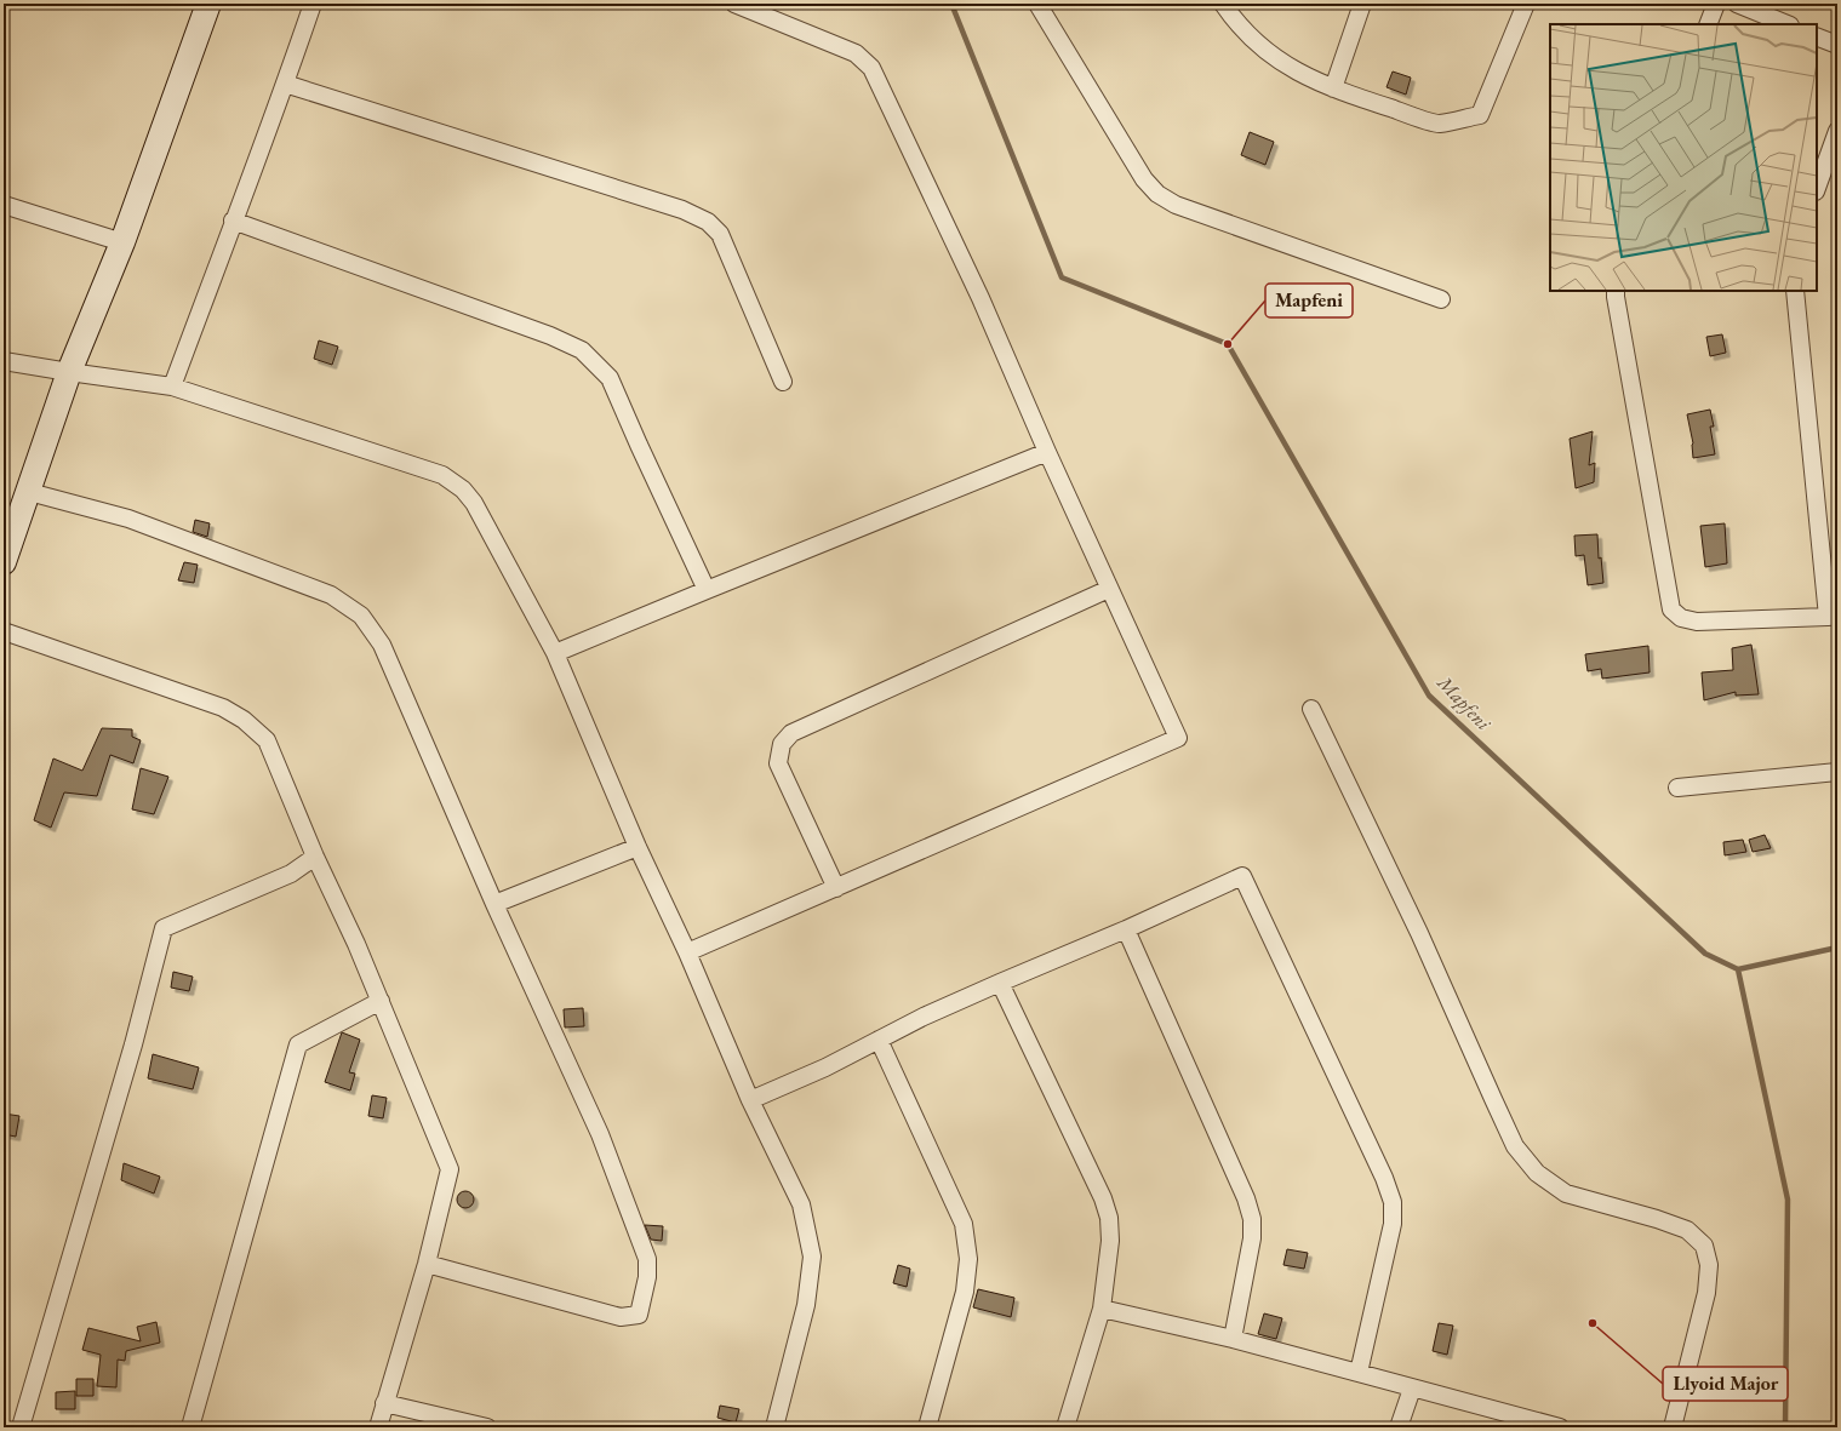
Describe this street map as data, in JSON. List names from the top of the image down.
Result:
{
  "water": ["Mapfeni"],
  "places": ["Mapfeni", "Llyoid Major"]
}
